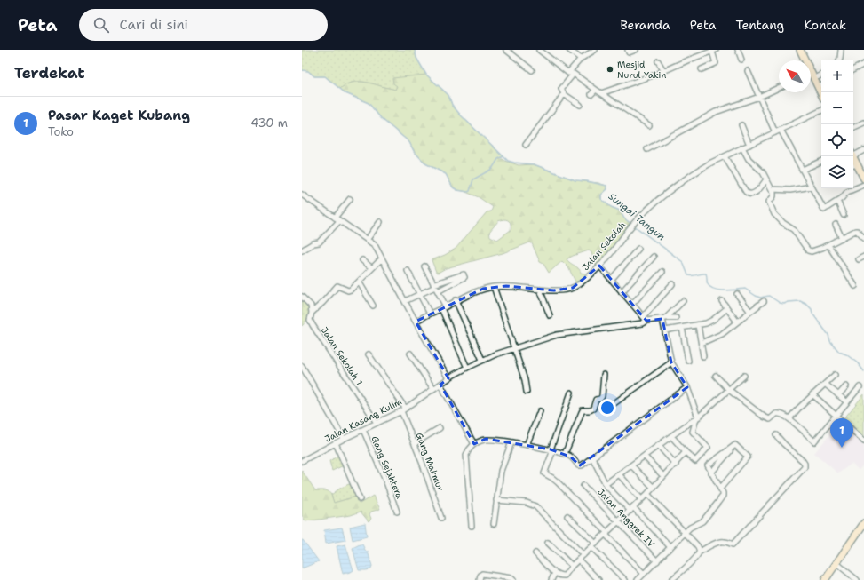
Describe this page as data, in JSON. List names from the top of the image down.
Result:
{
  "streets": {
    "street": [
      "Jalan Sekolah",
      "Jalan Sekolah 1",
      "Jalan Kasang Kulim",
      "Gang Makmur",
      "Gang Sejahtera",
      "Jalan Anggrek IV"
    ]
  },
  "crossings": [
    ["Jalan Sekolah 1", "Jalan Kasang Kulim"],
    ["Jalan Kasang Kulim", "Gang Makmur"],
    ["Jalan Kasang Kulim", "Gang Sejahtera"]
  ],
  "water": ["Sungai Tangun"],
  "places": ["Mesjid Nurul Yakin"],
  "north": "top left",
  "page": {
    "header": "Peta",
    "search": "Cari di sini",
    "nav": [
      "Beranda",
      "Peta",
      "Tentang",
      "Kontak"
    ],
    "heading": "Terdekat",
    "map_buttons": ["+", "−"],
    "list": [
      {
        "mark": "1",
        "name": "Pasar Kaget Kubang",
        "note": "Toko",
        "value": "430 m"
      }
    ],
    "pins": "1"
  }
}
